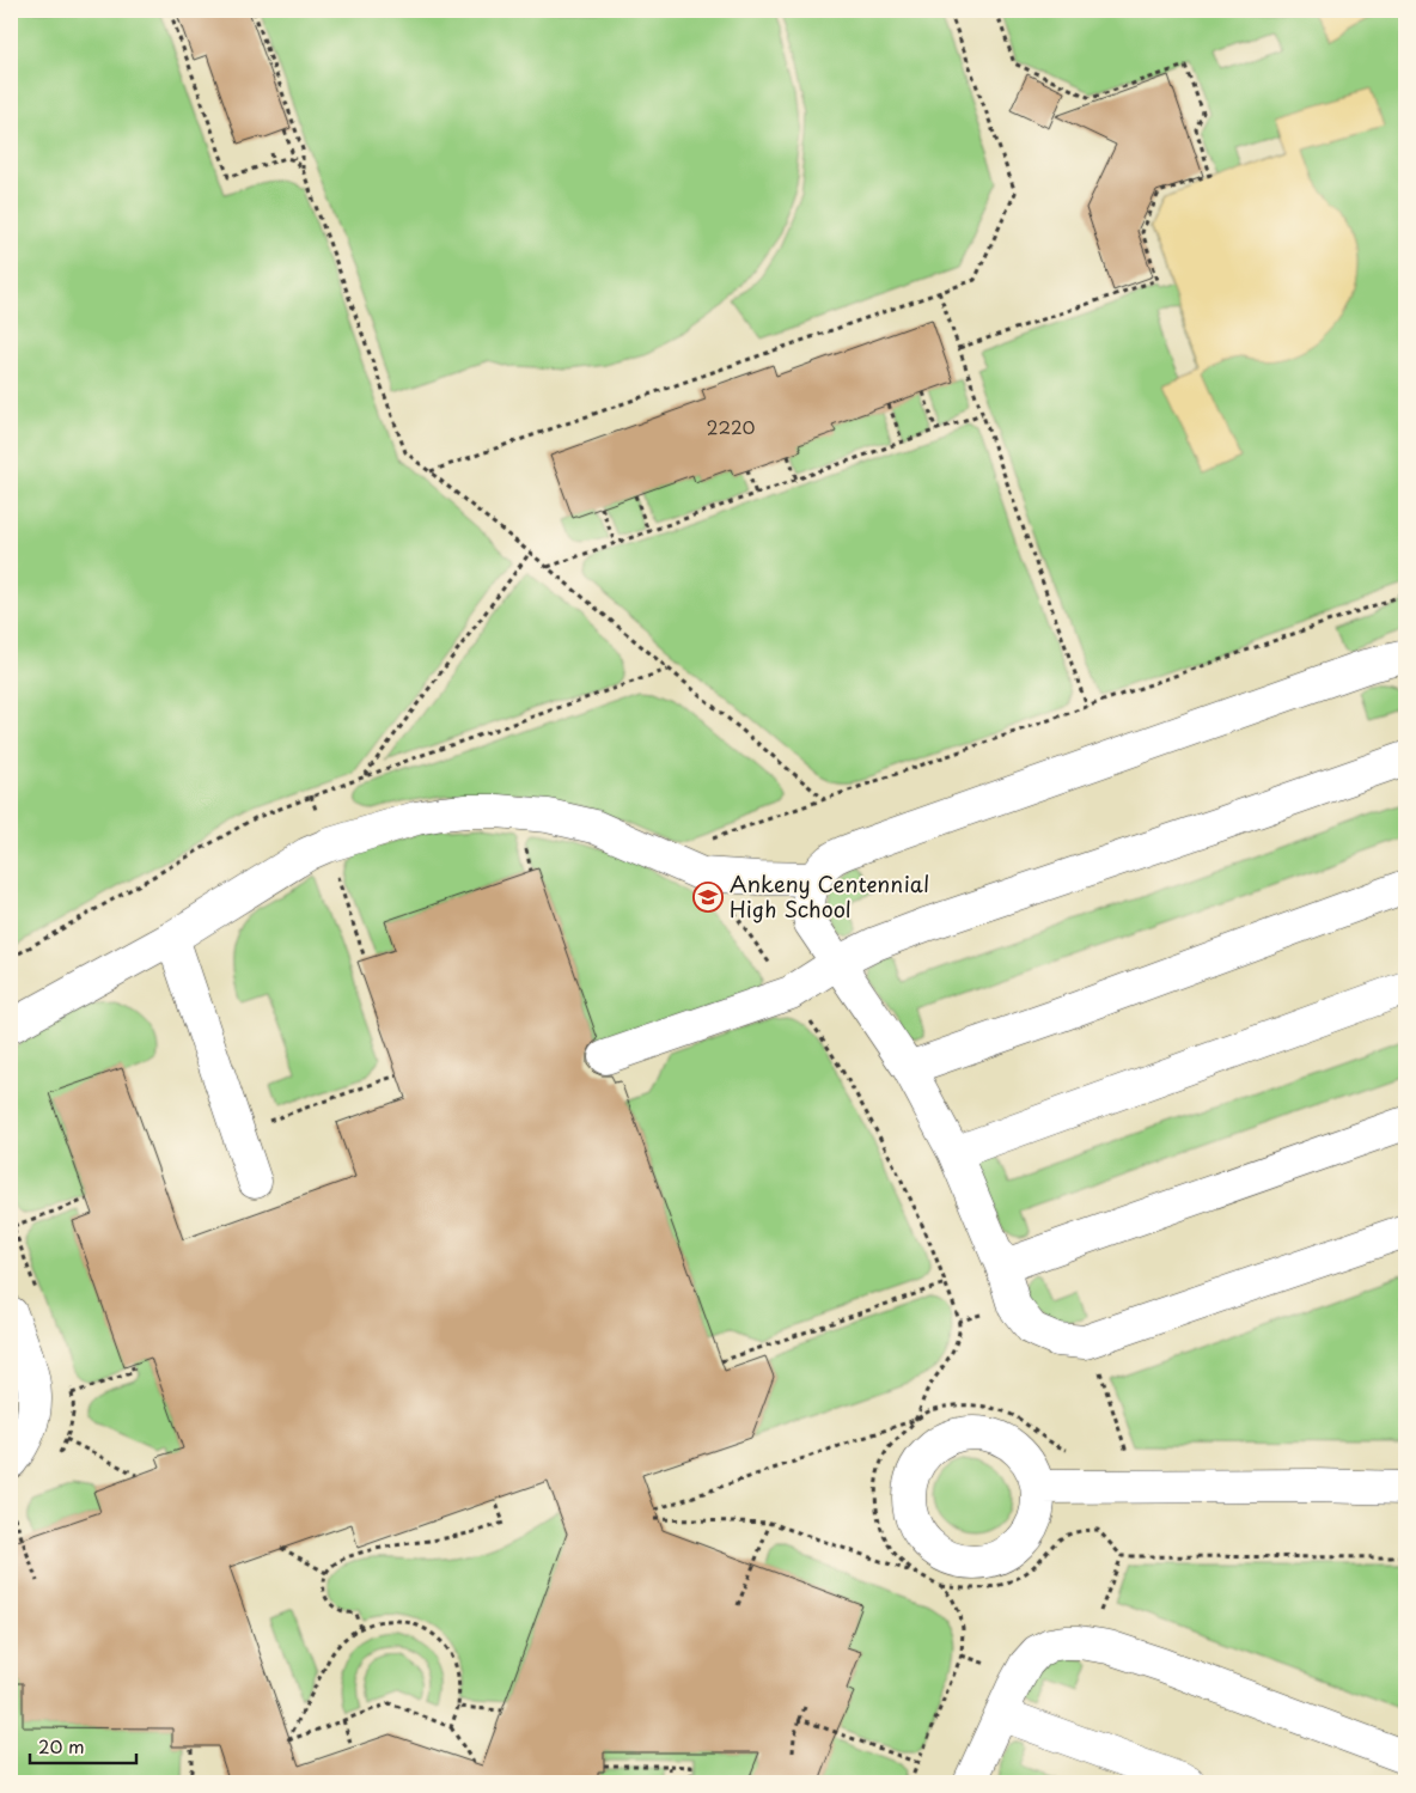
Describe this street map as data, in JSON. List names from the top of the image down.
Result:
{
  "places": {
    "school or university": ["Ankeny Centennial High School"]
  },
  "house_numbers": ["2220"],
  "scale_bar": "20 m"
}
